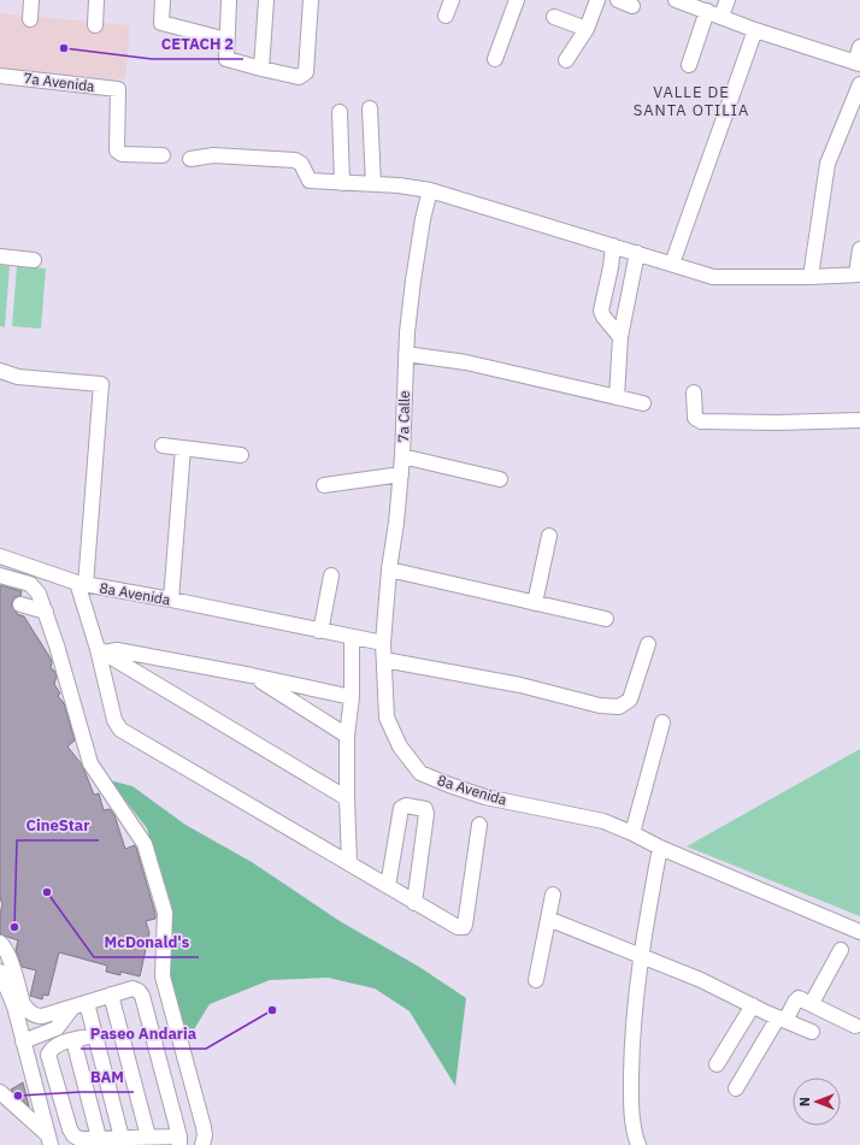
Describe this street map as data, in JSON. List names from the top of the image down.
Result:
{
  "streets": {
    "street": ["7a Avenida", "7a Calle", "8a Avenida"]
  },
  "crossings": [
    ["7a Calle", "8a Avenida"]
  ],
  "districts": ["VALLE DE SANTA OTILIA"],
  "places": [
    "CETACH 2",
    "McDonald's",
    "CineStar",
    "Paseo Andaria",
    "BAM"
  ],
  "north": "left"
}
